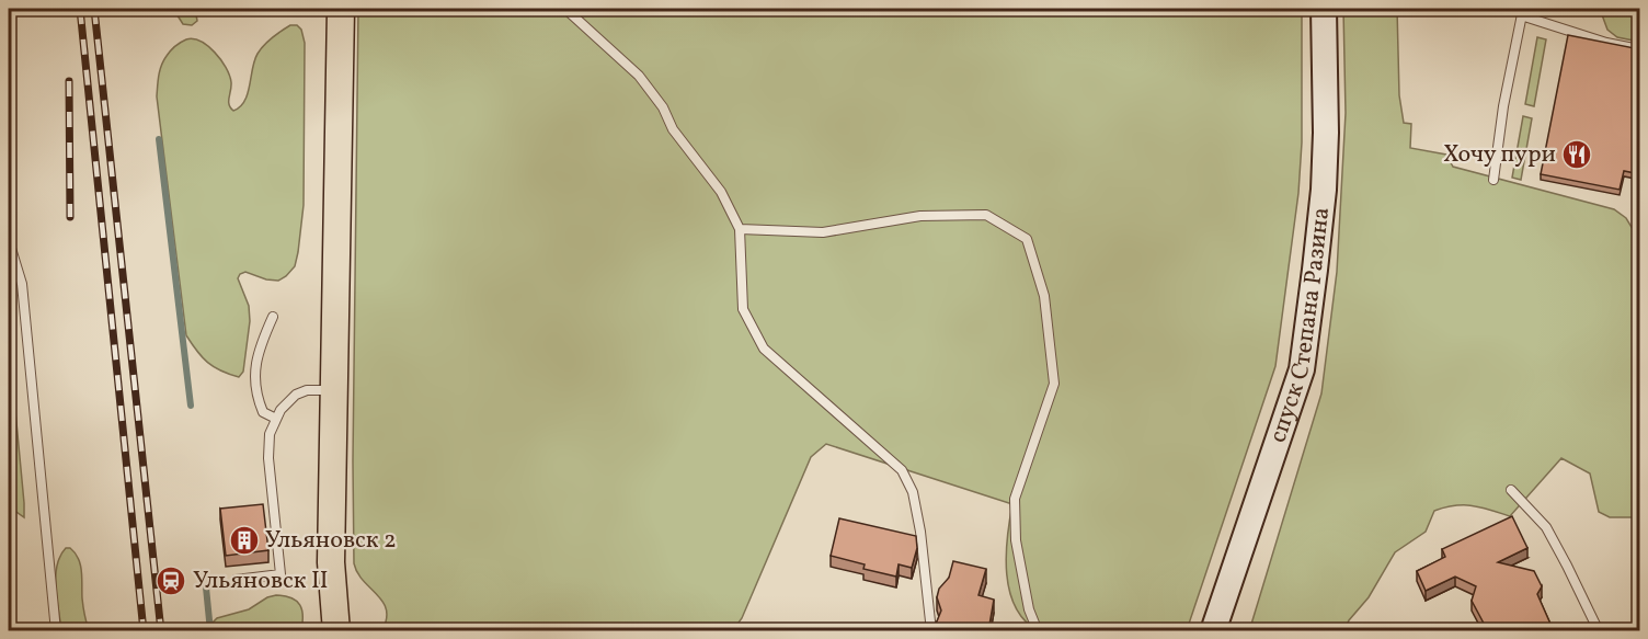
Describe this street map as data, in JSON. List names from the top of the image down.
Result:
{
  "streets": {
    "main road": ["спуск Степана Разина"]
  },
  "places": {
    "restaurant": ["Хочу пури"],
    "building": ["Ульяновск 2"],
    "station": ["Ульяновск II"]
  }
}
